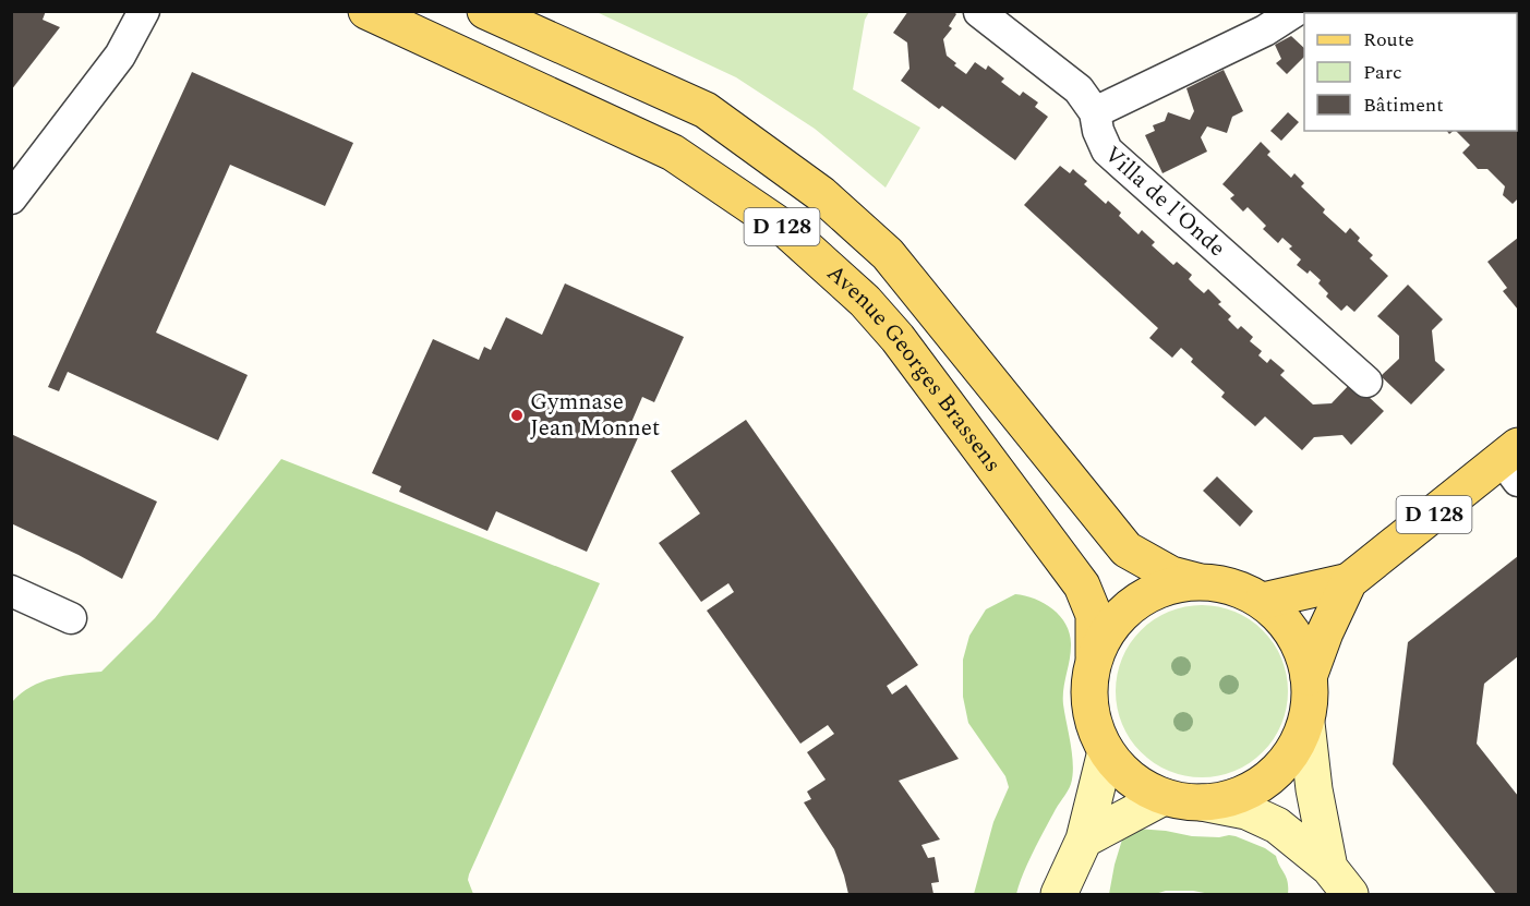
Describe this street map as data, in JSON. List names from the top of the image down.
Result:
{
  "streets": {
    "main road": ["D 128", "Avenue Georges Brassens"],
    "street": ["Villa de l'Onde"]
  },
  "crossings": [
    ["D 128", "Avenue Georges Brassens"]
  ],
  "places": ["Gymnase Jean Monnet"],
  "legend": ["Route", "Parc", "Bâtiment"]
}
